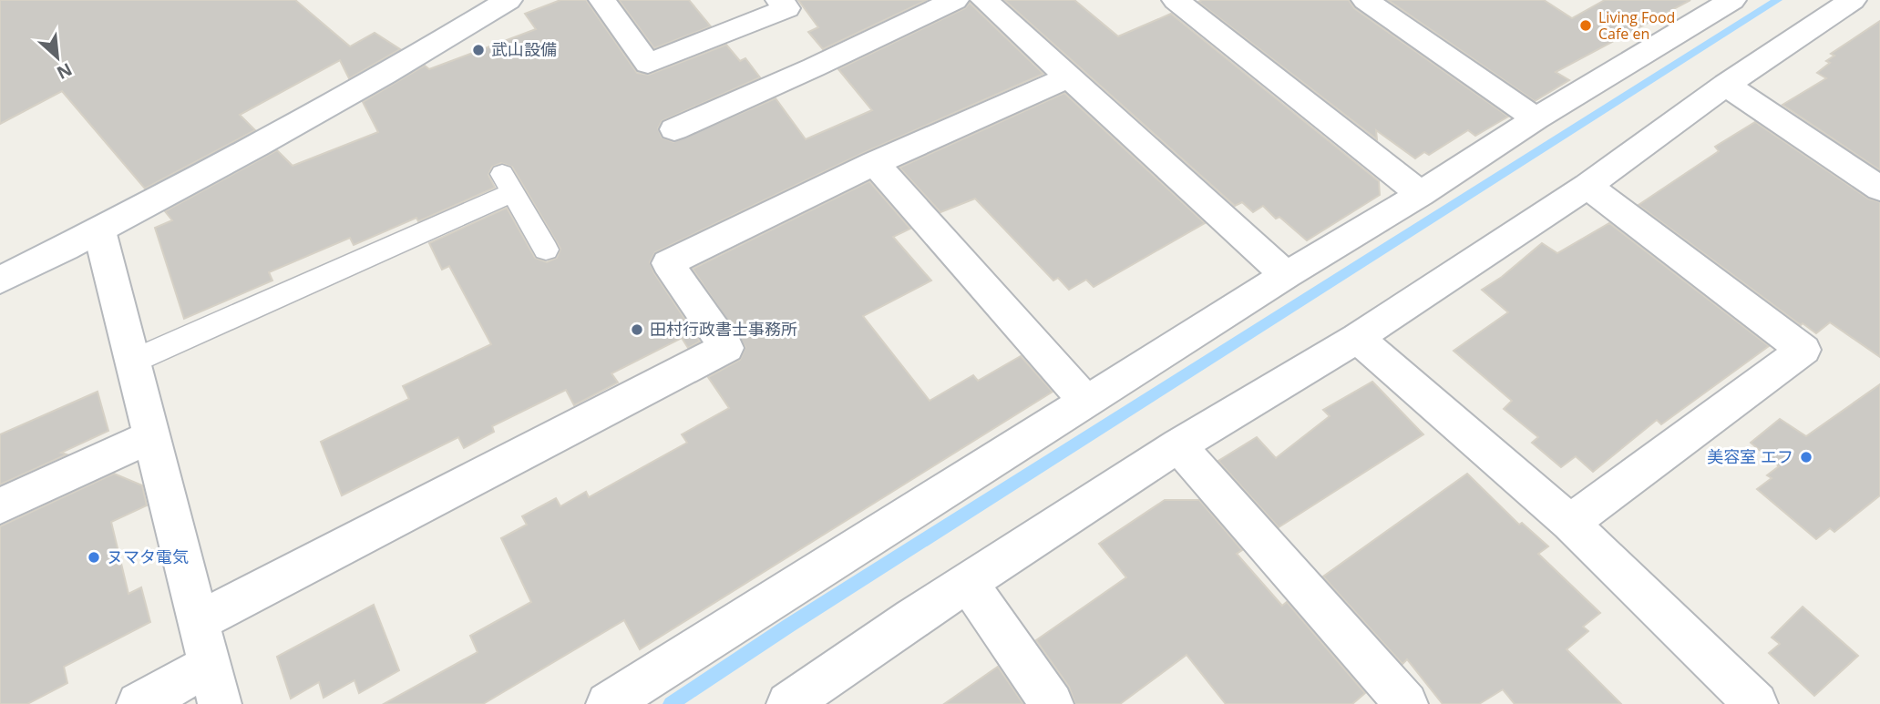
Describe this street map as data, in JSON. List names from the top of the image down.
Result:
{
  "places": [
    "Living Food Cafe en",
    "武山設備",
    "田村行政書士事務所",
    "美容室 エフ",
    "ヌマタ電気"
  ],
  "north": "bottom right"
}
